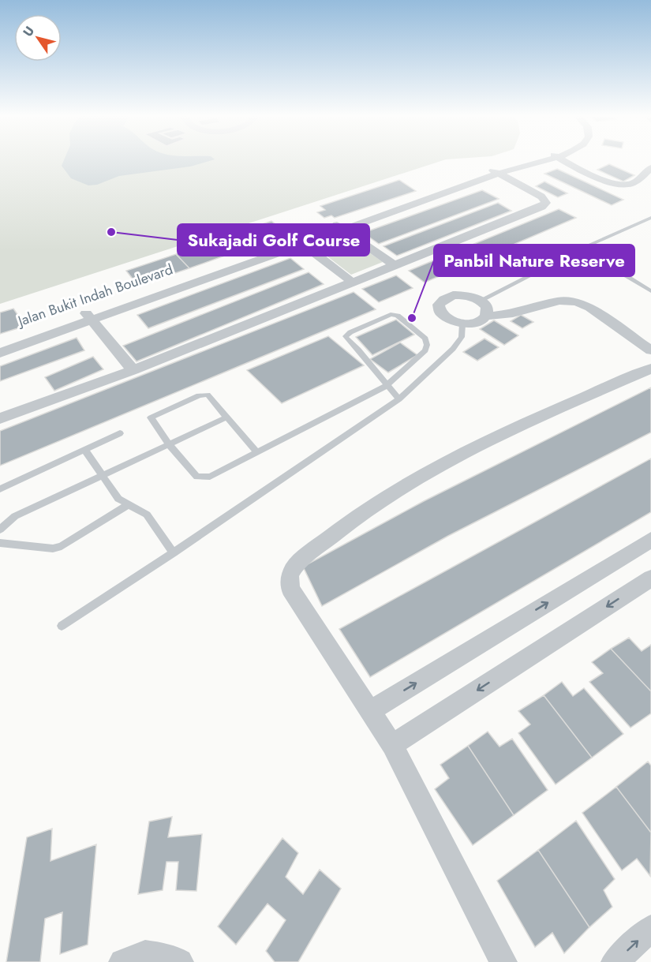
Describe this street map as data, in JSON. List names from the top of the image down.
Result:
{
  "streets": {
    "street": ["Jalan Bukit Indah Boulevard"]
  },
  "places": ["Sukajadi Golf Course", "Panbil Nature Reserve"],
  "north": "top left"
}
